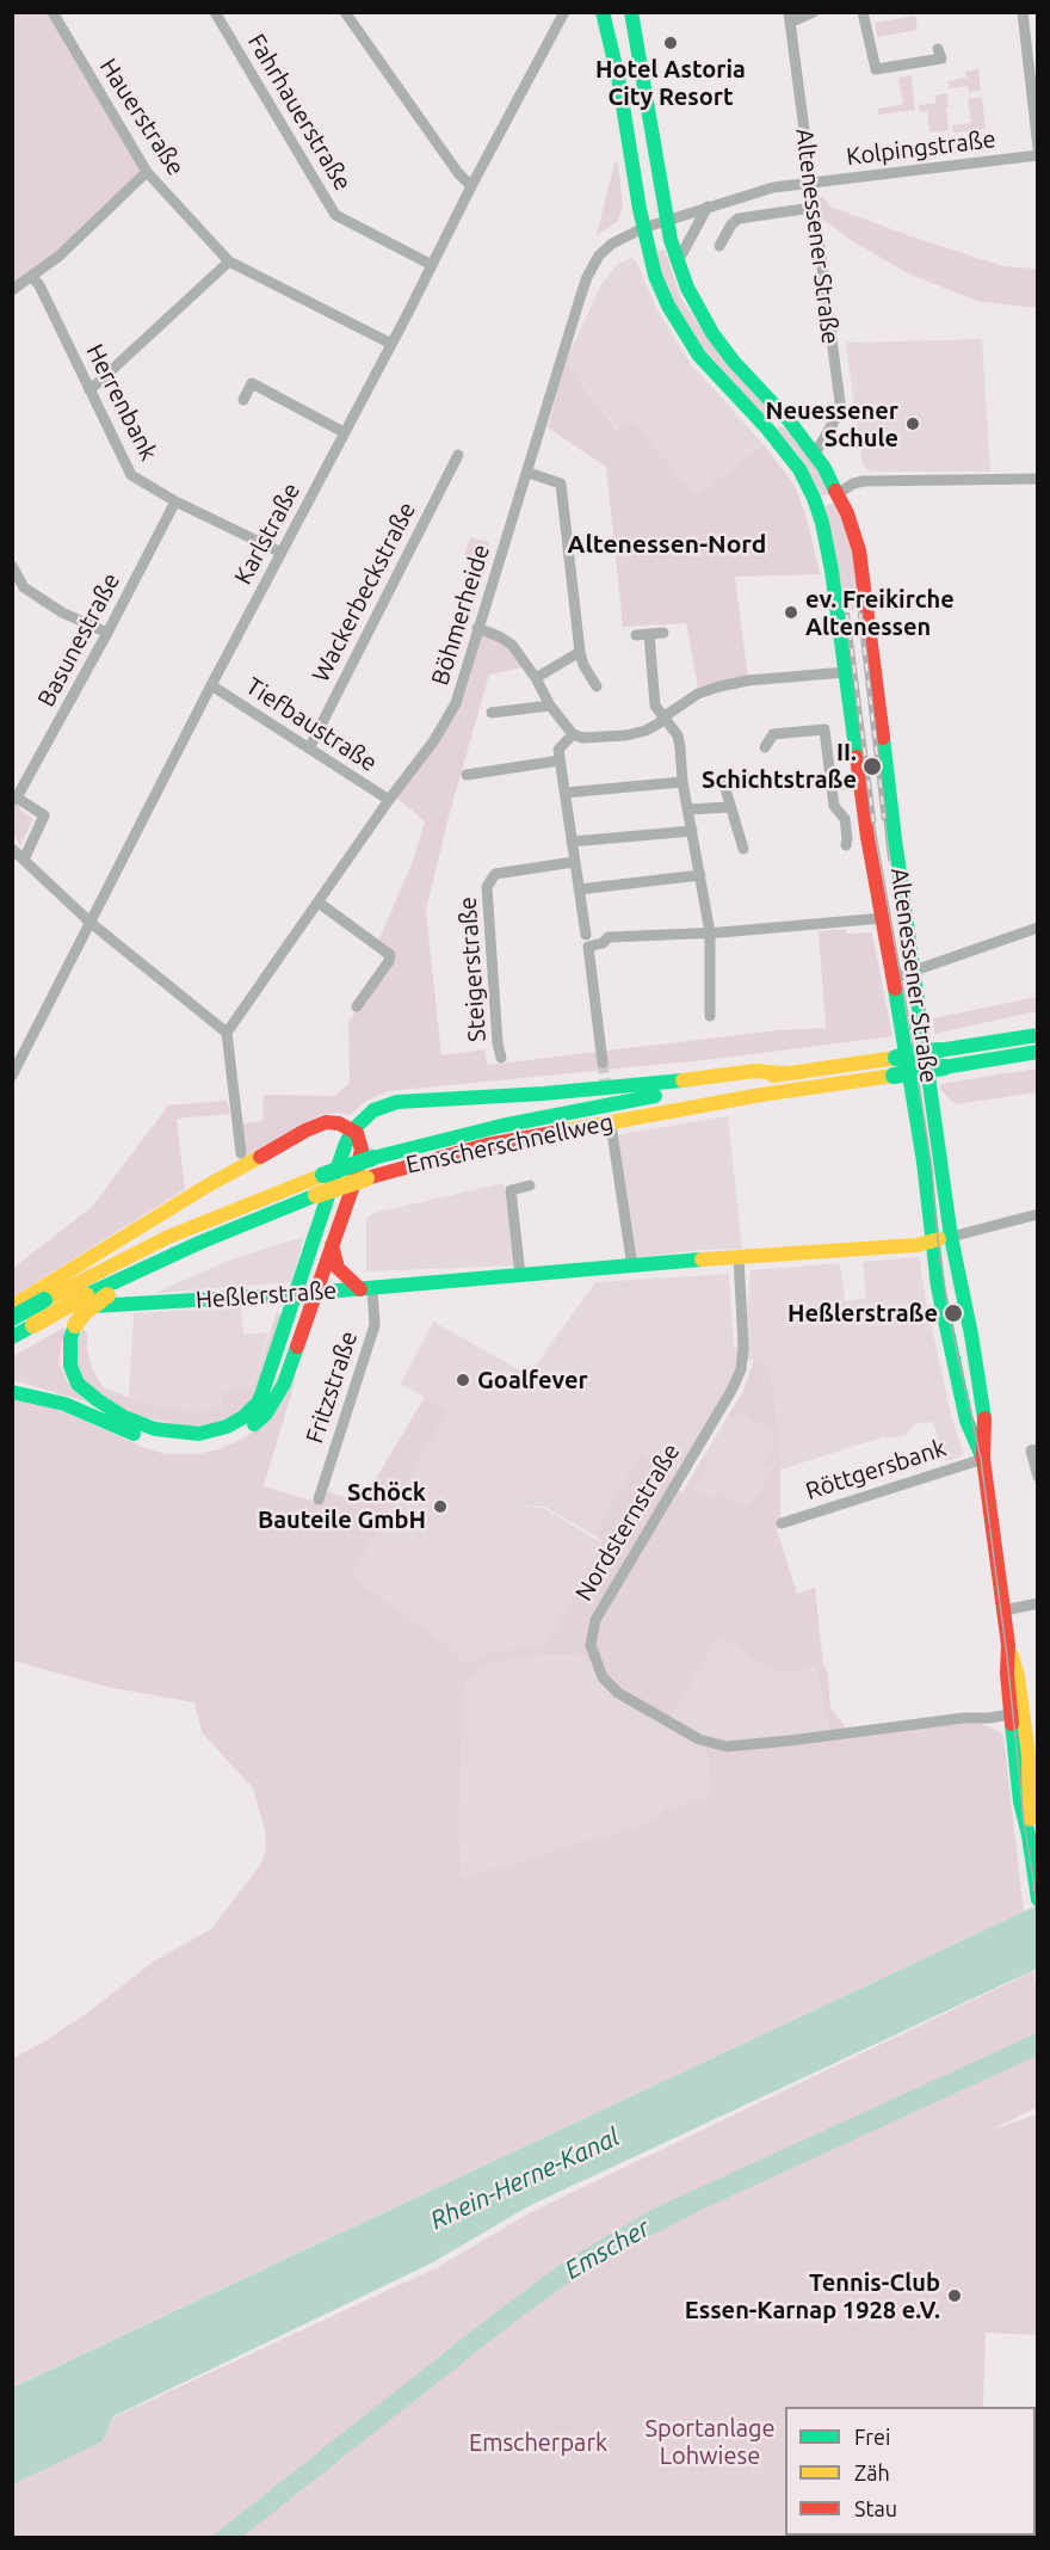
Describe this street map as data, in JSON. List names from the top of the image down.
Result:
{
  "streets": {
    "main road": ["Altenessener Straße", "Emscherschnellweg", "Heßlerstraße"],
    "street": [
      "Fahrhauerstraße",
      "Hauerstraße",
      "Kolpingstraße",
      "Herrenbank",
      "Karlstraße",
      "Wackerbeckstraße",
      "Böhmerheide",
      "Basunestraße",
      "Tiefbaustraße",
      "Steigerstraße",
      "Fritzstraße",
      "Röttgersbank",
      "Nordsternstraße"
    ]
  },
  "crossings": [
    ["Fahrhauerstraße", "Karlstraße"],
    ["Hauerstraße", "Karlstraße"],
    ["Kolpingstraße", "Altenessener Straße"],
    ["Kolpingstraße", "Böhmerheide"],
    ["Altenessener Straße", "Böhmerheide"],
    ["Altenessener Straße", "Heßlerstraße"],
    ["Altenessener Straße", "Röttgersbank"],
    ["Altenessener Straße", "Nordsternstraße"],
    ["Herrenbank", "Karlstraße"],
    ["Herrenbank", "Basunestraße"],
    ["Karlstraße", "Tiefbaustraße"],
    ["Wackerbeckstraße", "Tiefbaustraße"],
    ["Böhmerheide", "Tiefbaustraße"],
    ["Emscherschnellweg", "Heßlerstraße"],
    ["Heßlerstraße", "Fritzstraße"],
    ["Heßlerstraße", "Nordsternstraße"]
  ],
  "districts": ["Altenessen-Nord"],
  "water": ["Rhein-Herne-Kanal", "Emscher"],
  "parks": ["Sportanlage Lohwiese", "Emscherpark"],
  "places": [
    "Hotel Astoria City Resort",
    "Neuessener Schule",
    "ev. Freikirche Altenessen",
    "II. Schichtstraße",
    "Heßlerstraße",
    "Goalfever",
    "Schöck Bauteile GmbH",
    "Tennis-Club Essen-Karnap 1928 e.V."
  ],
  "legend": ["Frei", "Zäh", "Stau"]
}
